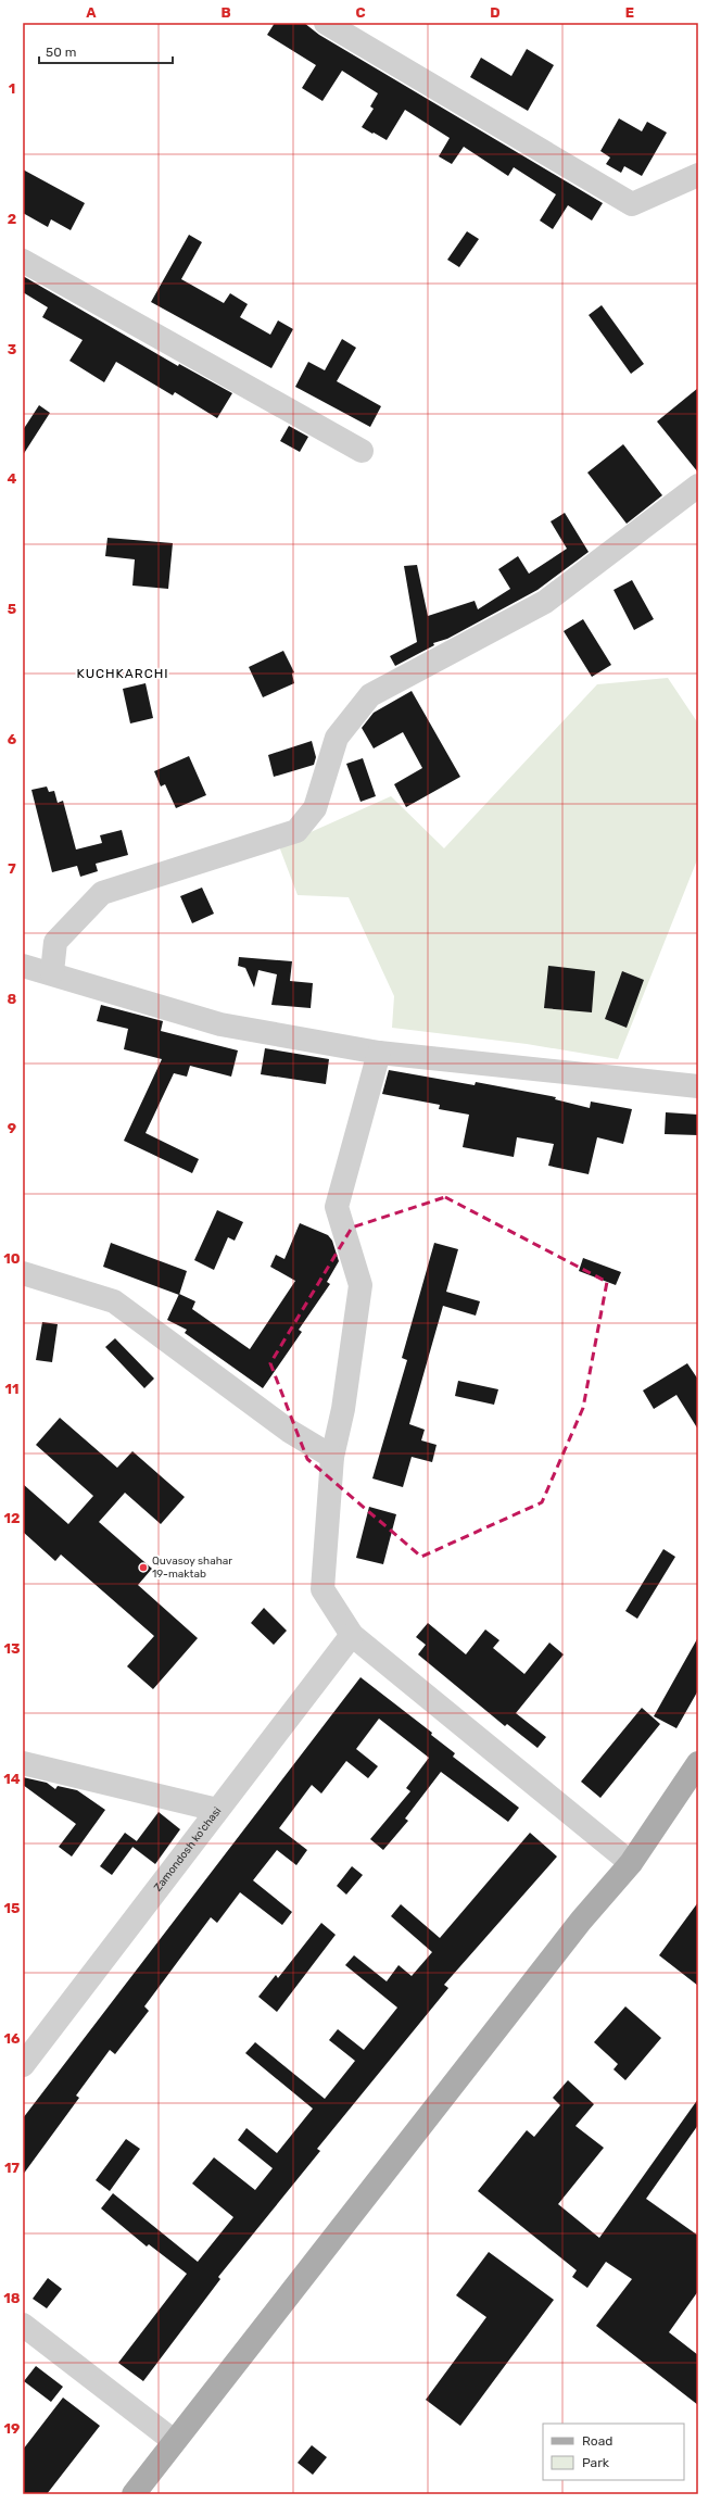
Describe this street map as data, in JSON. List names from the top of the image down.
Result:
{
  "streets": {
    "street": ["Zamondosh ko'chasi"]
  },
  "districts": ["KUCHKARCHI"],
  "places": ["Quvasoy shahar 19-maktab"],
  "legend": ["Road", "Park"],
  "scale_bar": "50 m",
  "grid": {
    "columns": [
      "A",
      "B",
      "C",
      "D",
      "E"
    ],
    "rows": [
      "1",
      "2",
      "3",
      "4",
      "5",
      "6",
      "7",
      "8",
      "9",
      "10",
      "11",
      "12",
      "13",
      "14",
      "15",
      "16",
      "17",
      "18",
      "19"
    ]
  }
}
